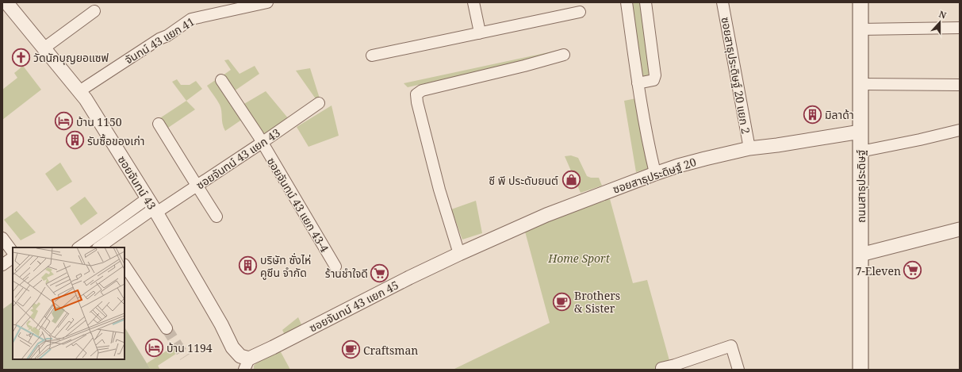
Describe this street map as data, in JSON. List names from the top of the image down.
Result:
{
  "streets": {
    "main road": ["ถนนสาธุประดิษฐ์"],
    "street": [
      "จันทน์ 43 แยก 41",
      "ซอยสาธุประดิษฐ์ 20 แยก 2",
      "ซอยจันทน์ 43 แยก 43",
      "ซอยสาธุประดิษฐ์ 20",
      "ซอยจันทน์ 43",
      "ซอยจันทน์ 43 แยก 43-4",
      "ซอยจันทน์ 43 แยก 45"
    ]
  },
  "crossings": [
    ["จันทน์ 43 แยก 41", "ซอยจันทน์ 43"],
    ["ซอยสาธุประดิษฐ์ 20 แยก 2", "ซอยสาธุประดิษฐ์ 20"],
    ["ซอยจันทน์ 43 แยก 43", "ซอยจันทน์ 43"],
    ["ซอยจันทน์ 43 แยก 43", "ซอยจันทน์ 43 แยก 43-4"],
    ["ซอยสาธุประดิษฐ์ 20", "ถนนสาธุประดิษฐ์"],
    ["ซอยสาธุประดิษฐ์ 20", "ซอยจันทน์ 43 แยก 45"],
    ["ซอยจันทน์ 43", "ซอยจันทน์ 43 แยก 45"]
  ],
  "parks": ["Home Sport"],
  "places": {
    "church": ["วัดนักบุญยอแซฟ"],
    "building": ["มิลาด้า", "รับซื้อของเก่า", "บริษัท ซั่งไห่ คูซีน จำกัด"],
    "hotel": ["บ้าน 1150", "บ้าน 1194"],
    "shop": ["ซี พี ประดับยนต์"],
    "supermarket": ["7-Eleven", "ร้านชำใจดี"],
    "cafe": ["Brothers & Sister", "Craftsman"]
  },
  "north": "top"
}
